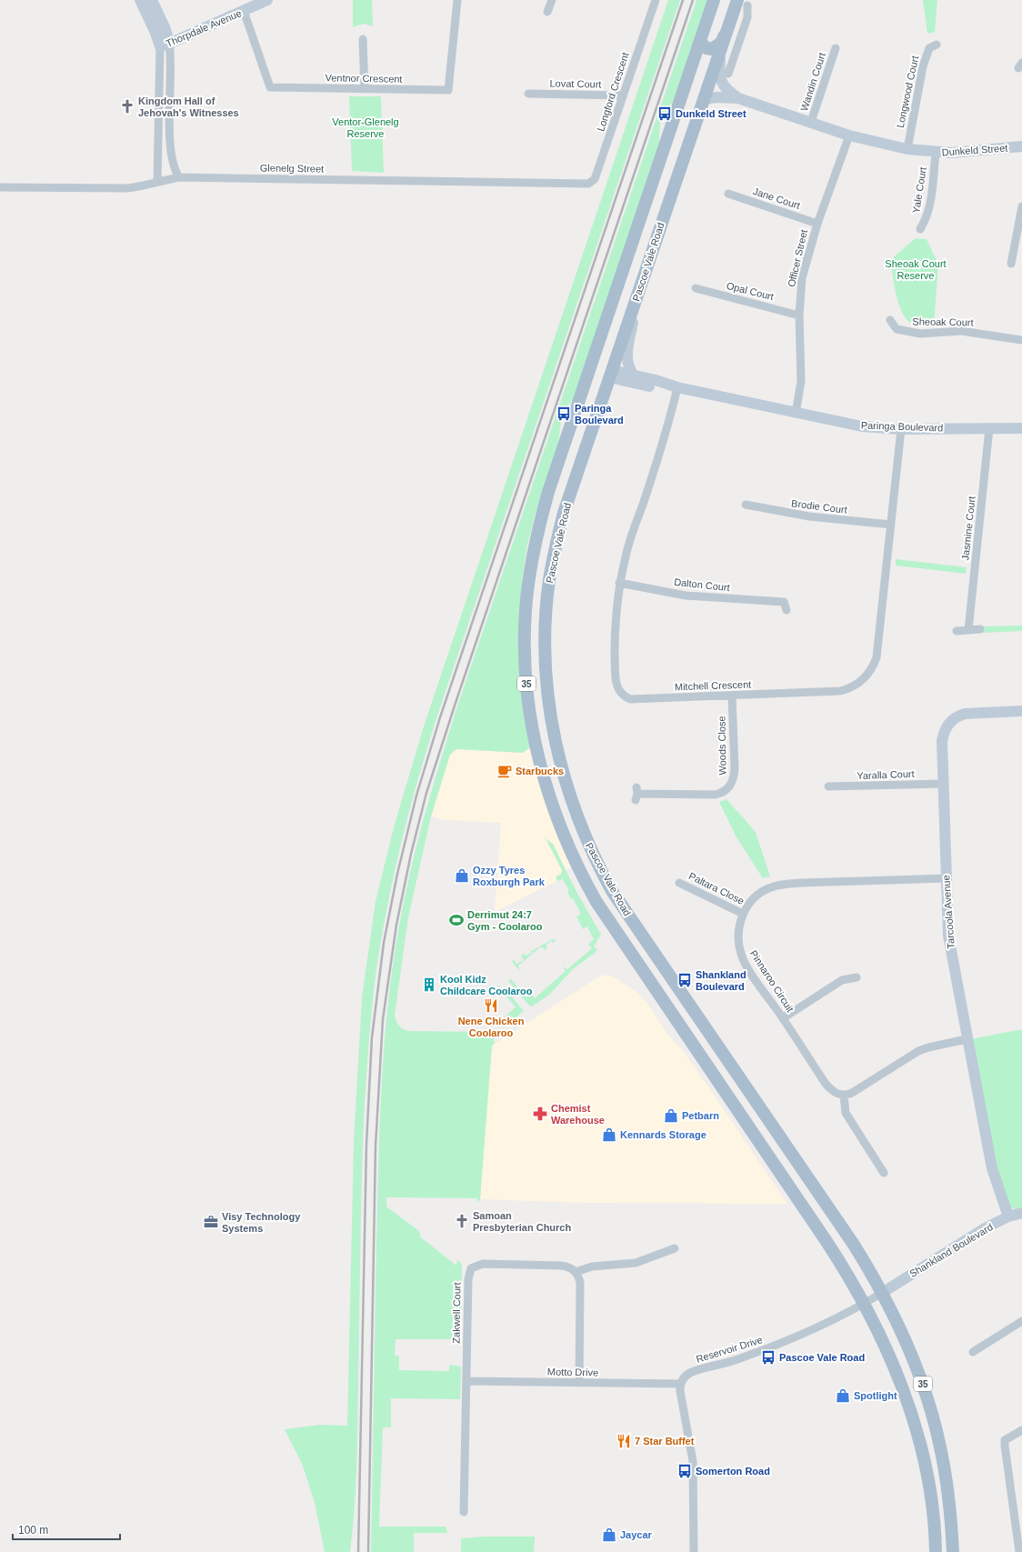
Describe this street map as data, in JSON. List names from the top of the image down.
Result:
{
  "streets": {
    "main road": ["Pascoe Vale Road", "35"],
    "street": [
      "Thorpdale Avenue",
      "Ventnor Crescent",
      "Wandin Court",
      "Lovat Court",
      "Longford Crescent",
      "Longwood Court",
      "Dunkeld Street",
      "Glenelg Street",
      "Yale Court",
      "Jane Court",
      "Officer Street",
      "Opal Court",
      "Sheoak Court",
      "Paringa Boulevard",
      "Brodie Court",
      "Jasmine Court",
      "Dalton Court",
      "Mitchell Crescent",
      "Woods Close",
      "Yaralla Court",
      "Paltara Close",
      "Tarcoola Avenue",
      "Pinnaroo Circuit",
      "Shankland Boulevard",
      "Zakwell Court",
      "Reservoir Drive",
      "Motto Drive"
    ]
  },
  "crossings": [
    ["Thorpdale Avenue", "Ventnor Crescent"],
    ["Wandin Court", "Dunkeld Street"],
    ["Lovat Court", "Longford Crescent"],
    ["Longford Crescent", "Glenelg Street"],
    ["Longwood Court", "Dunkeld Street"],
    ["Dunkeld Street", "Yale Court"],
    ["Dunkeld Street", "Officer Street"],
    ["Dunkeld Street", "Pascoe Vale Road"],
    ["Jane Court", "Officer Street"],
    ["Officer Street", "Opal Court"],
    ["Officer Street", "Paringa Boulevard"],
    ["Pascoe Vale Road", "Paringa Boulevard"],
    ["Pascoe Vale Road", "Shankland Boulevard"],
    ["Pascoe Vale Road", "Reservoir Drive"],
    ["Paringa Boulevard", "Jasmine Court"],
    ["Paringa Boulevard", "Mitchell Crescent"],
    ["Brodie Court", "Mitchell Crescent"],
    ["Dalton Court", "Mitchell Crescent"],
    ["Mitchell Crescent", "Woods Close"],
    ["Yaralla Court", "Tarcoola Avenue"],
    ["Paltara Close", "Pinnaroo Circuit"],
    ["Tarcoola Avenue", "Pinnaroo Circuit"],
    ["Tarcoola Avenue", "Shankland Boulevard"],
    ["Shankland Boulevard", "Reservoir Drive"],
    ["Zakwell Court", "Motto Drive"],
    ["Reservoir Drive", "Motto Drive"]
  ],
  "parks": ["Ventor-Glenelg Reserve", "Sheoak Court Reserve"],
  "places": {
    "church": ["Kingdom Hall of Jehovah's Witnesses", "Samoan Presbyterian Church"],
    "bus stop": [
      "Dunkeld Street",
      "Paringa Boulevard",
      "Shankland Boulevard",
      "Pascoe Vale Road",
      "Somerton Road"
    ],
    "cafe": ["Starbucks"],
    "shop": [
      "Ozzy Tyres Roxburgh Park",
      "Petbarn",
      "Kennards Storage",
      "Spotlight",
      "Jaycar"
    ],
    "sports": ["Derrimut 24:7 Gym - Coolaroo"],
    "building": ["Kool Kidz Childcare Coolaroo"],
    "restaurant": ["Nene Chicken Coolaroo", "7 Star Buffet"],
    "pharmacy": ["Chemist Warehouse"],
    "office": ["Visy Technology Systems"]
  },
  "scale_bar": "100 m"
}
